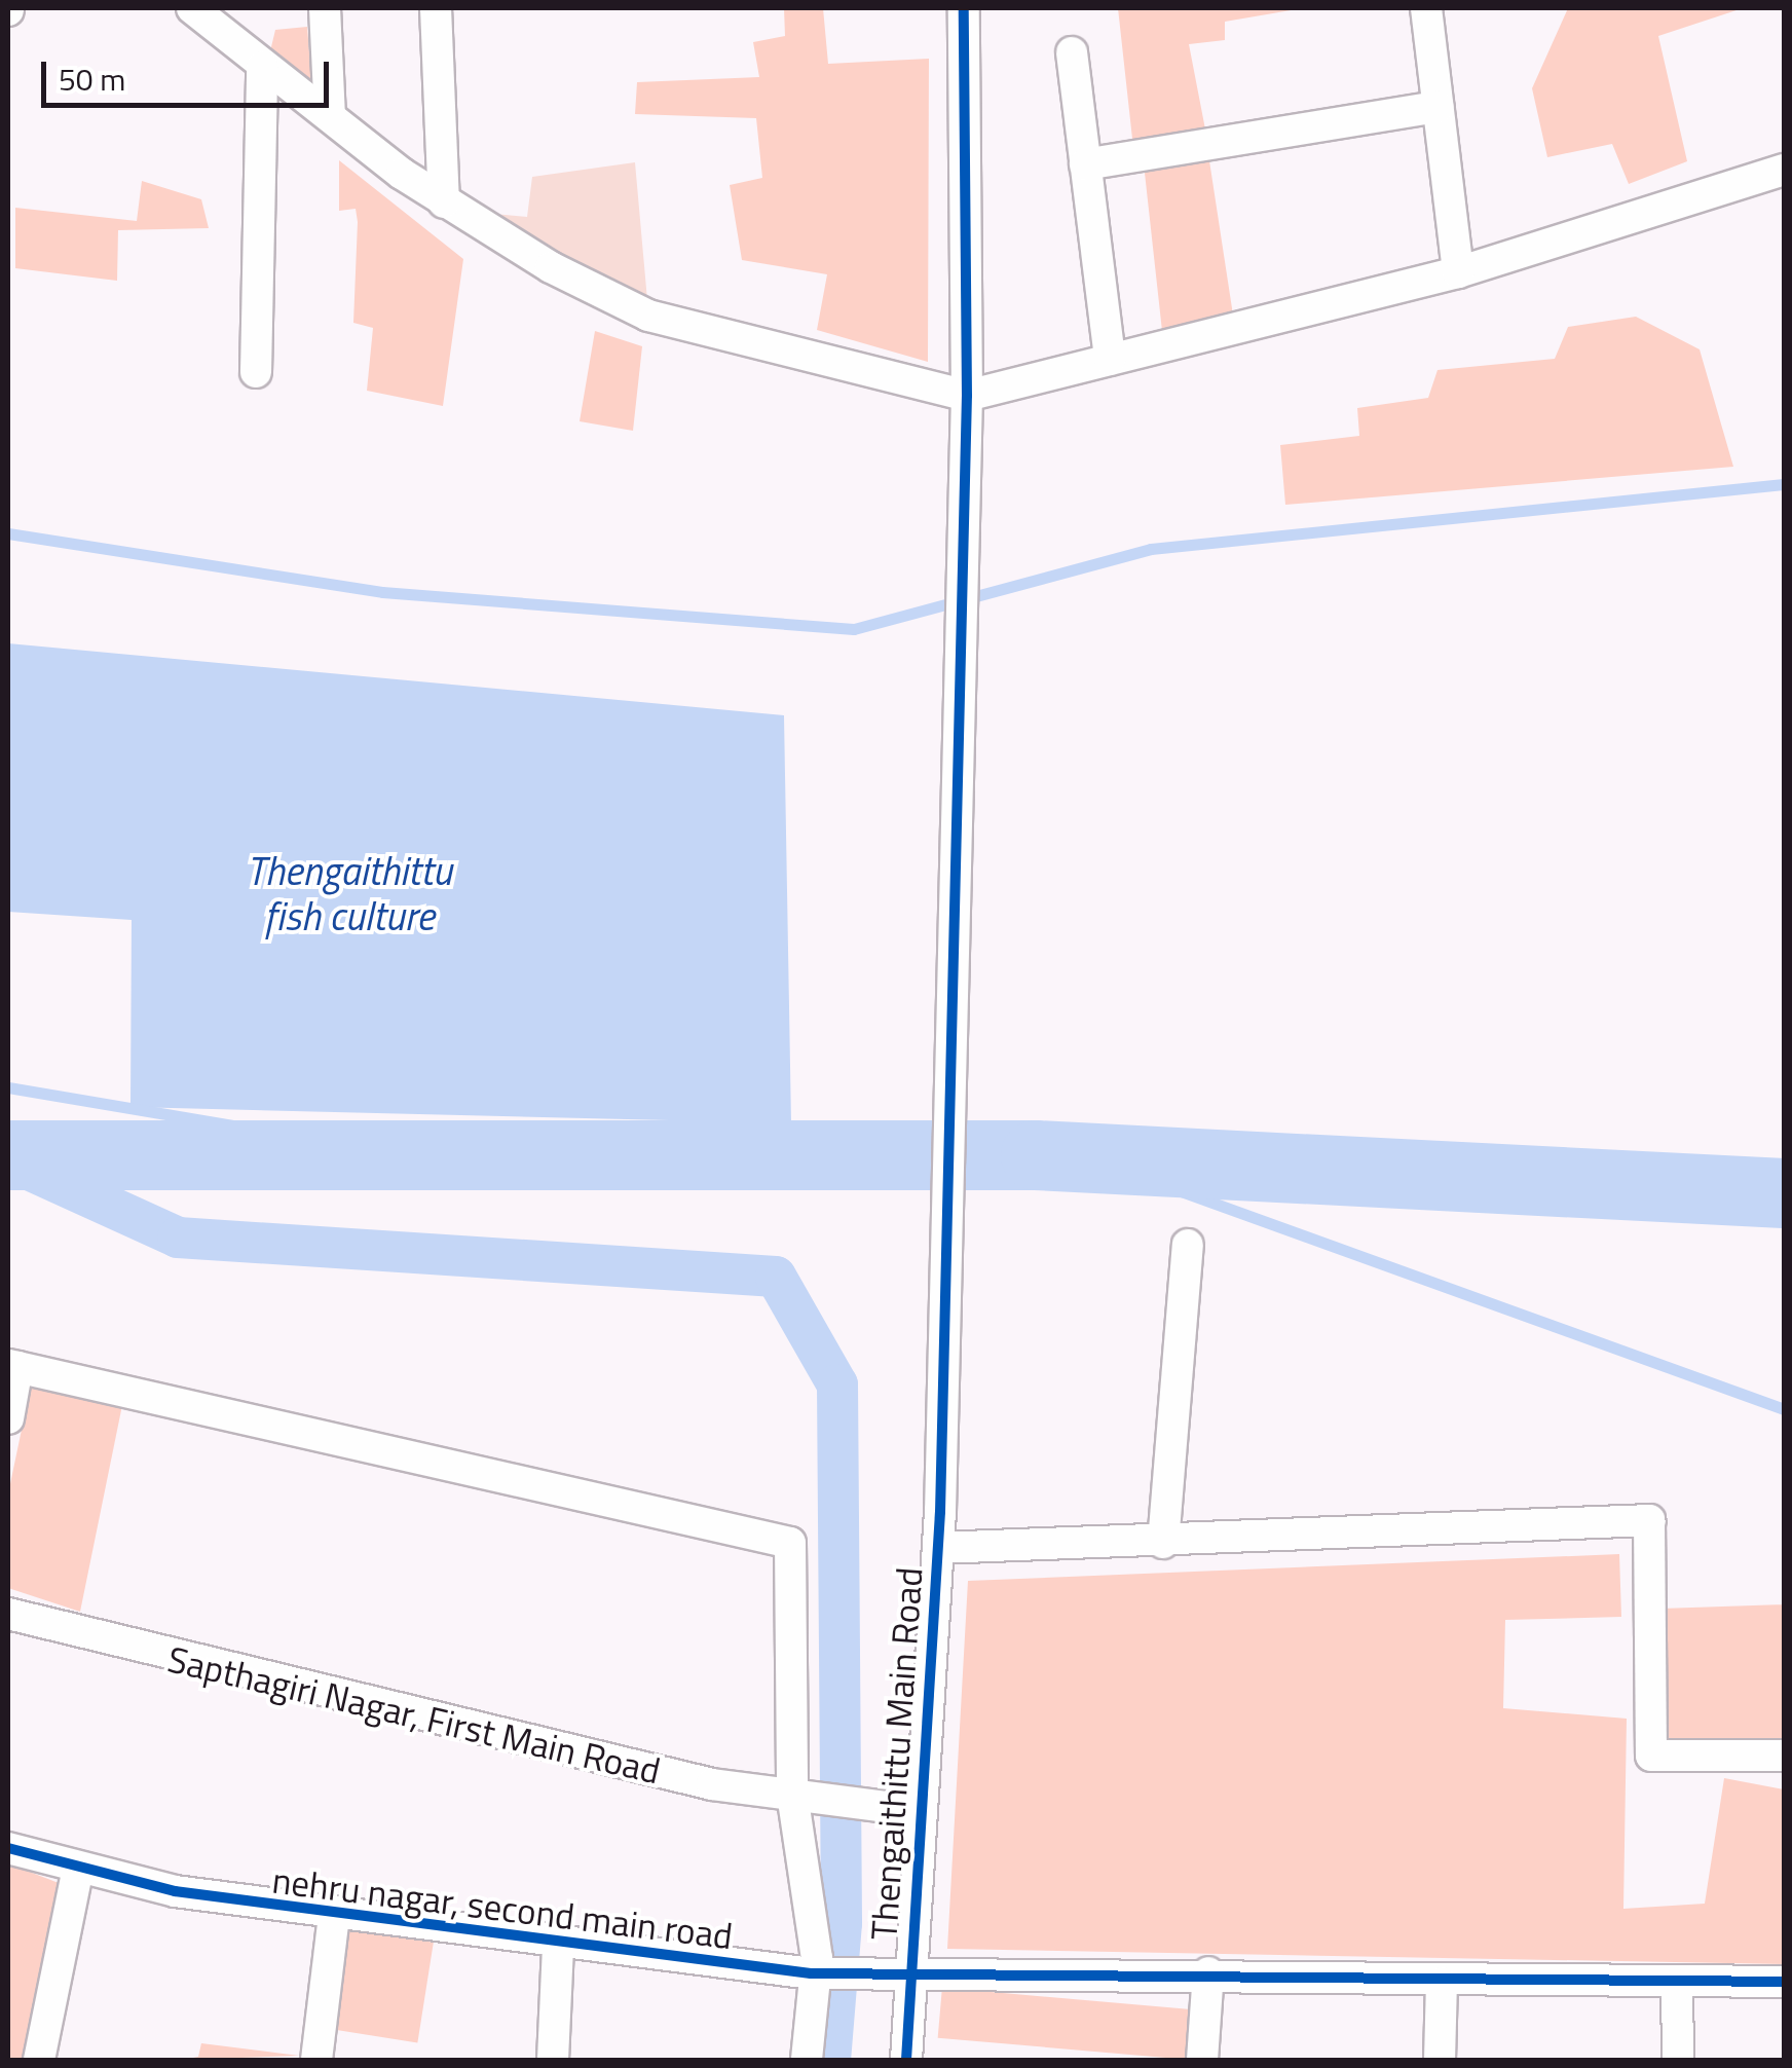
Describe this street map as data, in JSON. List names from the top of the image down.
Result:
{
  "streets": {
    "street": ["Sapthagiri Nagar, First Main Road", "Thengaithittu Main Road", "nehru nagar, second main road"]
  },
  "crossings": [
    ["Sapthagiri Nagar, First Main Road", "Thengaithittu Main Road"],
    ["Thengaithittu Main Road", "nehru nagar, second main road"]
  ],
  "water": ["Thengaithittu fish culture"],
  "scale_bar": "50 m"
}
